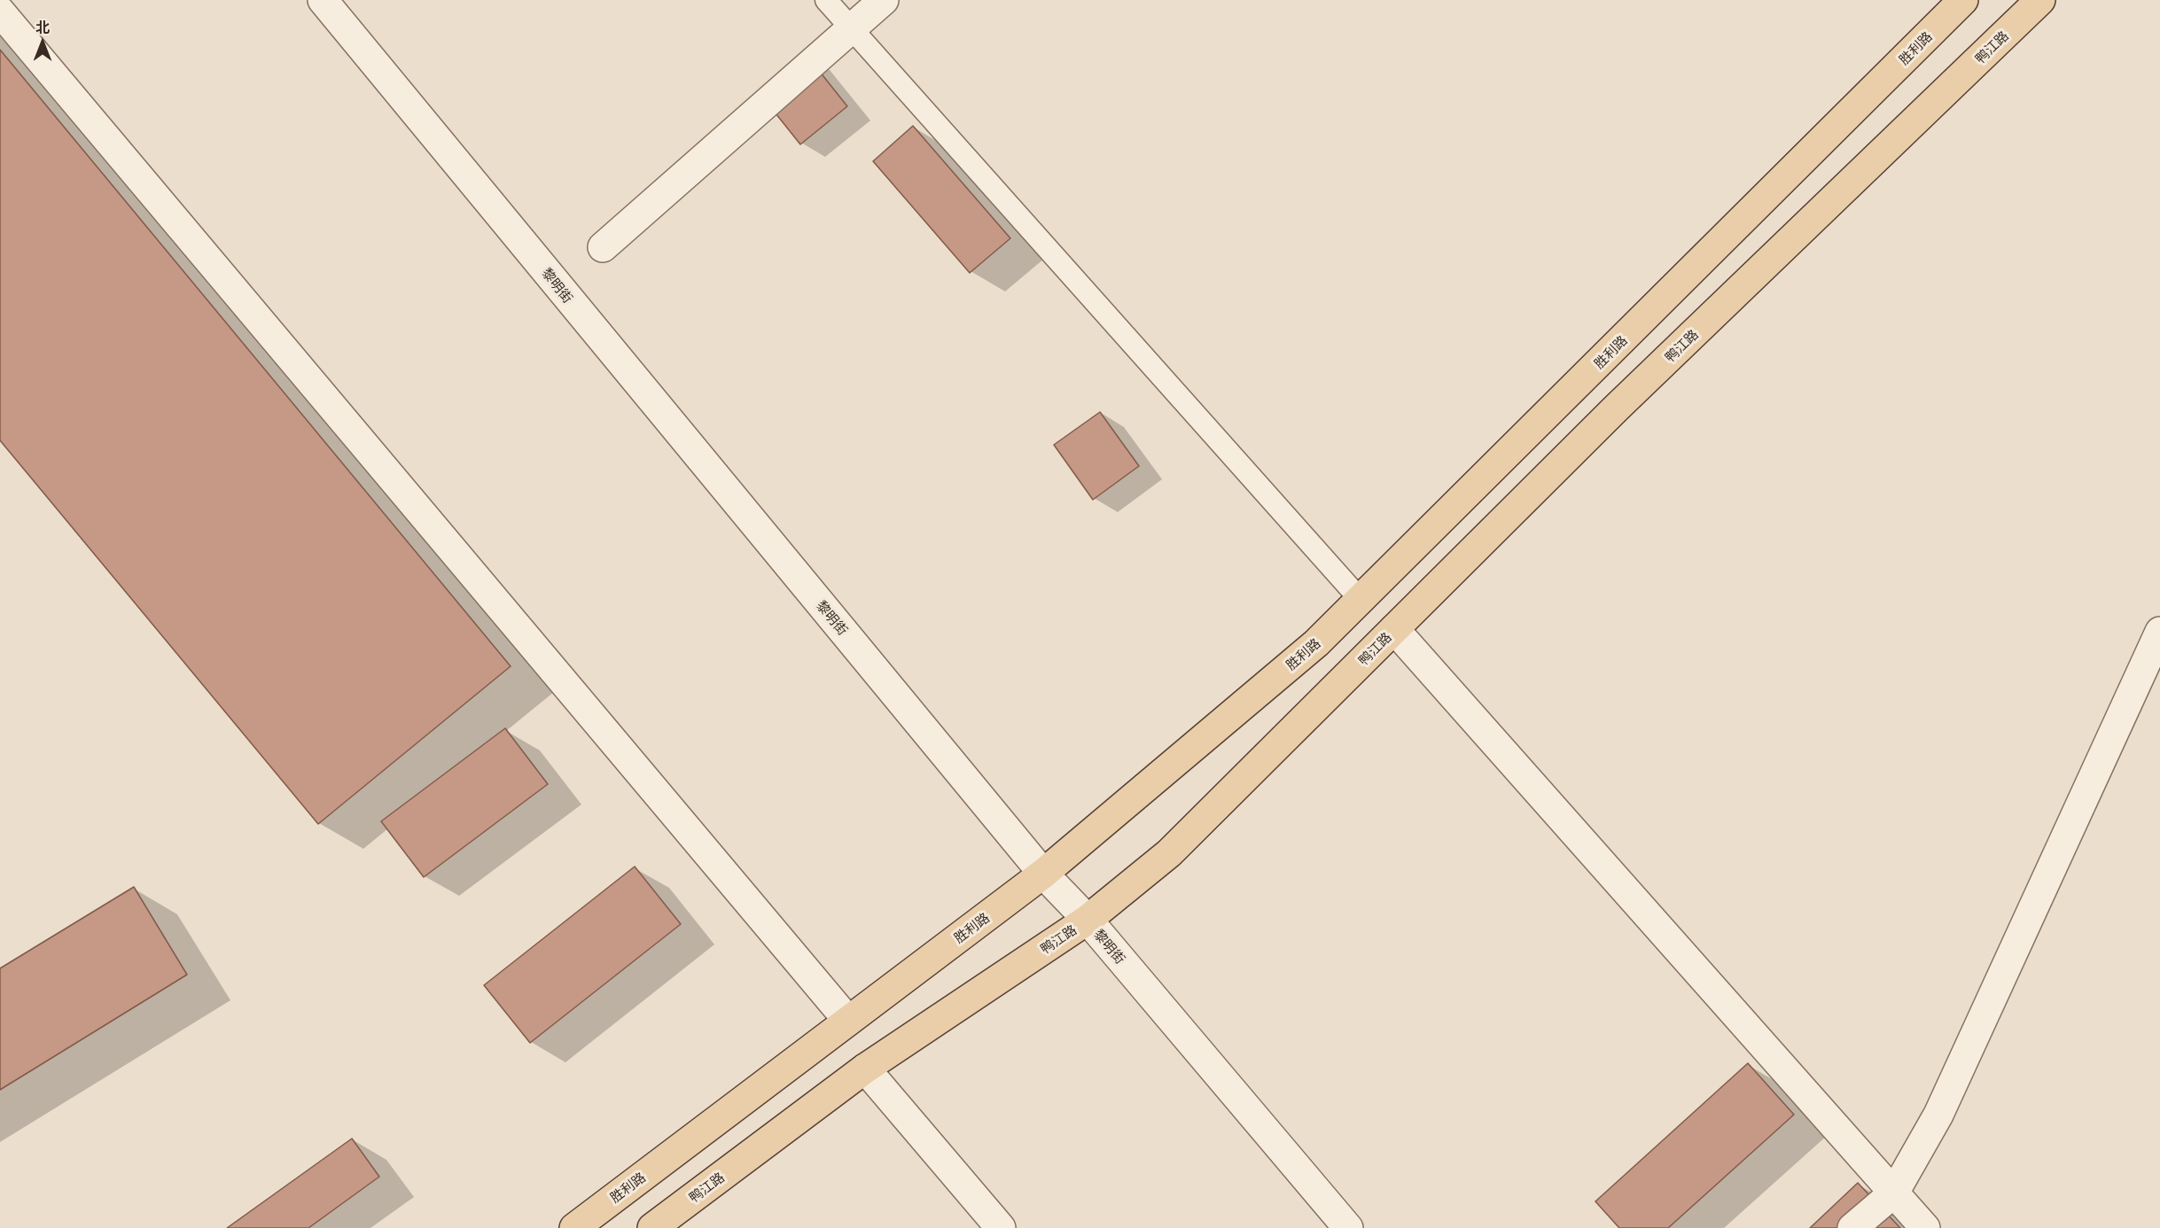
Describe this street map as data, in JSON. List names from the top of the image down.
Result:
{
  "streets": {
    "main road": ["鸭江路", "胜利路"],
    "street": ["黎明街"]
  },
  "crossings": [
    ["鸭江路", "黎明街"],
    ["胜利路", "黎明街"]
  ],
  "north": "top"
}
